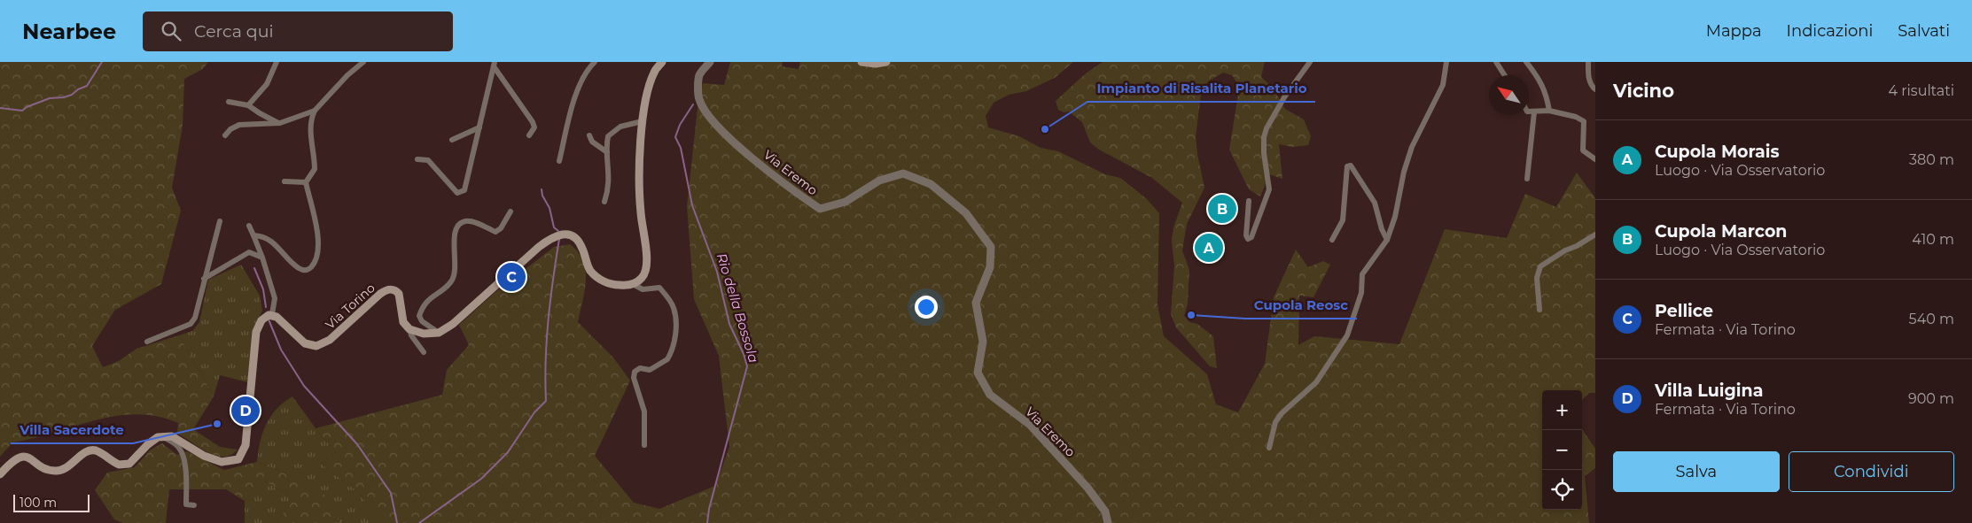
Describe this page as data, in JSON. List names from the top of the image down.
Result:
{
  "streets": {
    "main road": ["Via Torino"],
    "street": ["Via Eremo"]
  },
  "water": ["Rio della Bossola"],
  "places": ["Impianto di Risalita Planetario", "Cupola Reosc", "Villa Sacerdote"],
  "scale_bar": "100 m",
  "north": "top left",
  "page": {
    "header": "Nearbee",
    "search": "Cerca qui",
    "nav": ["Mappa", "Indicazioni", "Salvati"],
    "heading": ["Vicino", "4 risultati"],
    "list": [
      {
        "mark": "A",
        "name": "Cupola Morais",
        "note": "Luogo · Via Osservatorio",
        "value": "380 m"
      },
      {
        "mark": "B",
        "name": "Cupola Marcon",
        "note": "Luogo · Via Osservatorio",
        "value": "410 m"
      },
      {
        "mark": "C",
        "name": "Pellice",
        "note": "Fermata · Via Torino",
        "value": "540 m"
      },
      {
        "mark": "D",
        "name": "Villa Luigina",
        "note": "Fermata · Via Torino",
        "value": "900 m"
      }
    ],
    "pins": [
      "B",
      "A",
      "C",
      "D"
    ],
    "map_buttons": ["+", "−"],
    "buttons": ["Salva", "Condividi"],
    "scale": "100 m"
  }
}
